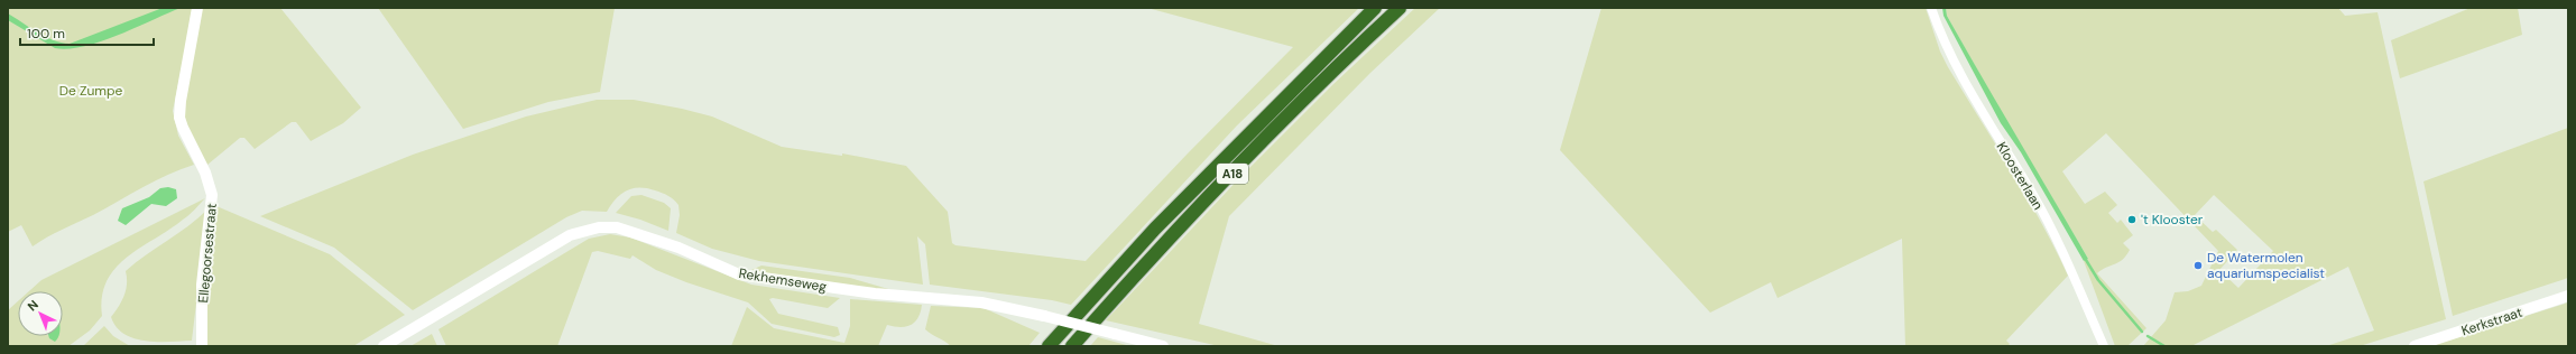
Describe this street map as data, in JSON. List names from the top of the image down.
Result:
{
  "streets": {
    "highway": ["A18"],
    "street": [
      "Kloosterlaan",
      "Ellegoorsestraat",
      "Rekhemseweg",
      "Kerkstraat"
    ]
  },
  "parks": ["De Zumpe"],
  "places": ["'t Klooster", "De Watermolen aquariumspecialist"],
  "scale_bar": "100 m",
  "north": "top left"
}
